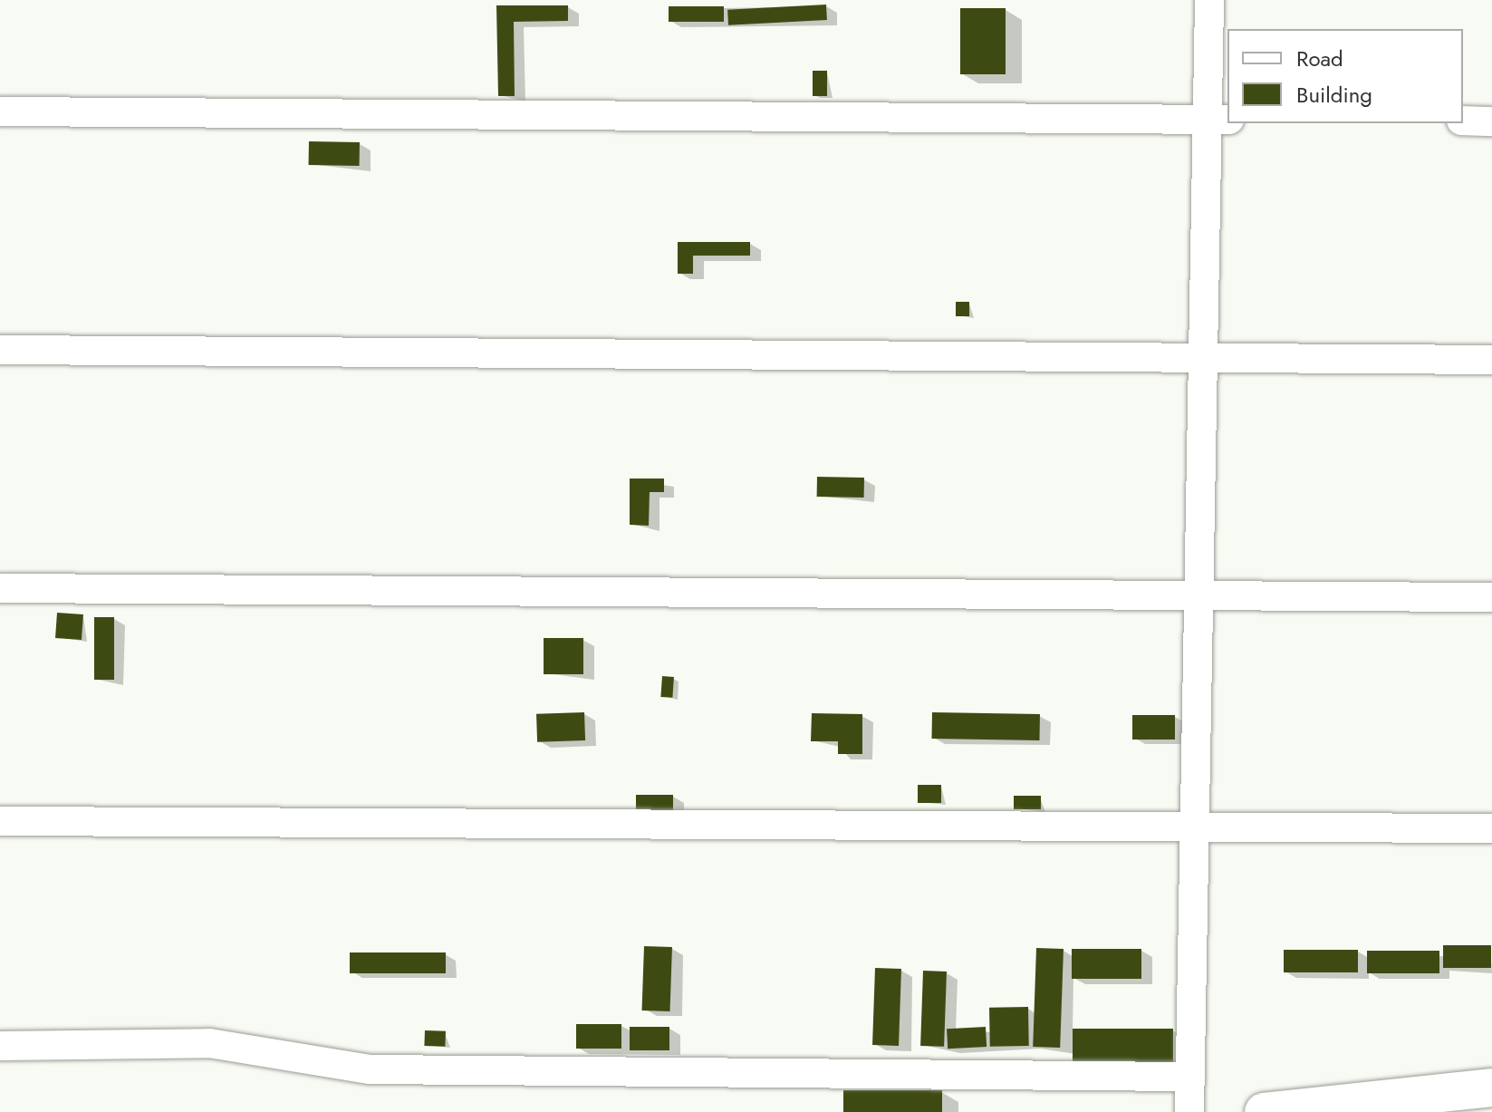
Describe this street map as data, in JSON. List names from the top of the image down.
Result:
{
  "legend": ["Road", "Building"]
}
